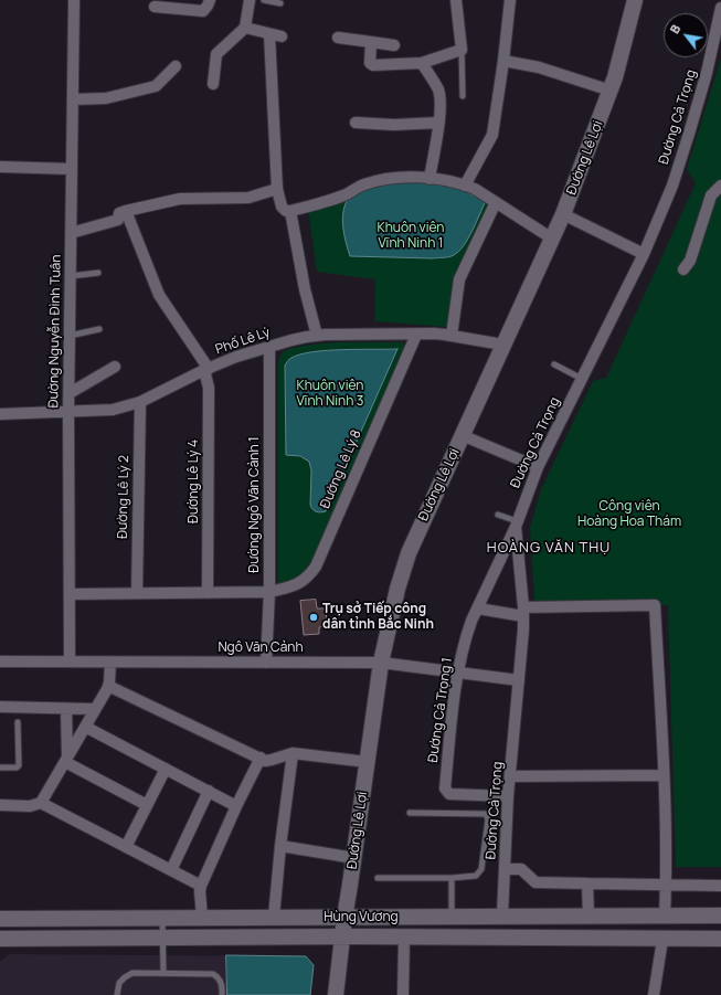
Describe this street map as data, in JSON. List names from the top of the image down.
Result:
{
  "streets": {
    "main road": ["Đường Lê Lợi", "Hùng Vương"],
    "street": [
      "Đường Cả Trọng",
      "Đường Nguyễn Đình Tuân",
      "Phố Lê Lý",
      "Đường Lê Lý 8",
      "Đường Lê Lý 4",
      "Đường Lê Lý 2",
      "Đường Ngô Văn Cảnh 1",
      "Ngô Văn Cảnh",
      "Đường Cả Trọng 1"
    ]
  },
  "crossings": [
    ["Đường Cả Trọng", "Ngô Văn Cảnh"],
    ["Đường Cả Trọng", "Đường Cả Trọng 1"],
    ["Đường Cả Trọng", "Hùng Vương"],
    ["Đường Lê Lợi", "Phố Lê Lý"],
    ["Đường Lê Lợi", "Ngô Văn Cảnh"],
    ["Đường Lê Lợi", "Hùng Vương"],
    ["Đường Nguyễn Đình Tuân", "Phố Lê Lý"],
    ["Đường Nguyễn Đình Tuân", "Đường Lê Lý 8"],
    ["Đường Nguyễn Đình Tuân", "Ngô Văn Cảnh"],
    ["Phố Lê Lý", "Đường Lê Lý 8"],
    ["Phố Lê Lý", "Đường Lê Lý 4"],
    ["Phố Lê Lý", "Đường Lê Lý 2"],
    ["Phố Lê Lý", "Đường Ngô Văn Cảnh 1"],
    ["Đường Lê Lý 8", "Đường Lê Lý 4"],
    ["Đường Lê Lý 8", "Đường Lê Lý 2"],
    ["Đường Lê Lý 8", "Đường Ngô Văn Cảnh 1"],
    ["Đường Ngô Văn Cảnh 1", "Ngô Văn Cảnh"],
    ["Ngô Văn Cảnh", "Đường Cả Trọng 1"]
  ],
  "districts": ["HOÀNG VĂN THỤ"],
  "parks": ["Khuôn viên Vĩnh Ninh 1", "Khuôn viên Vĩnh Ninh 3", "Công viên Hoàng Hoa Thám"],
  "places": ["Trụ sở Tiếp công dân tỉnh Bắc Ninh"],
  "north": "top left"
}
